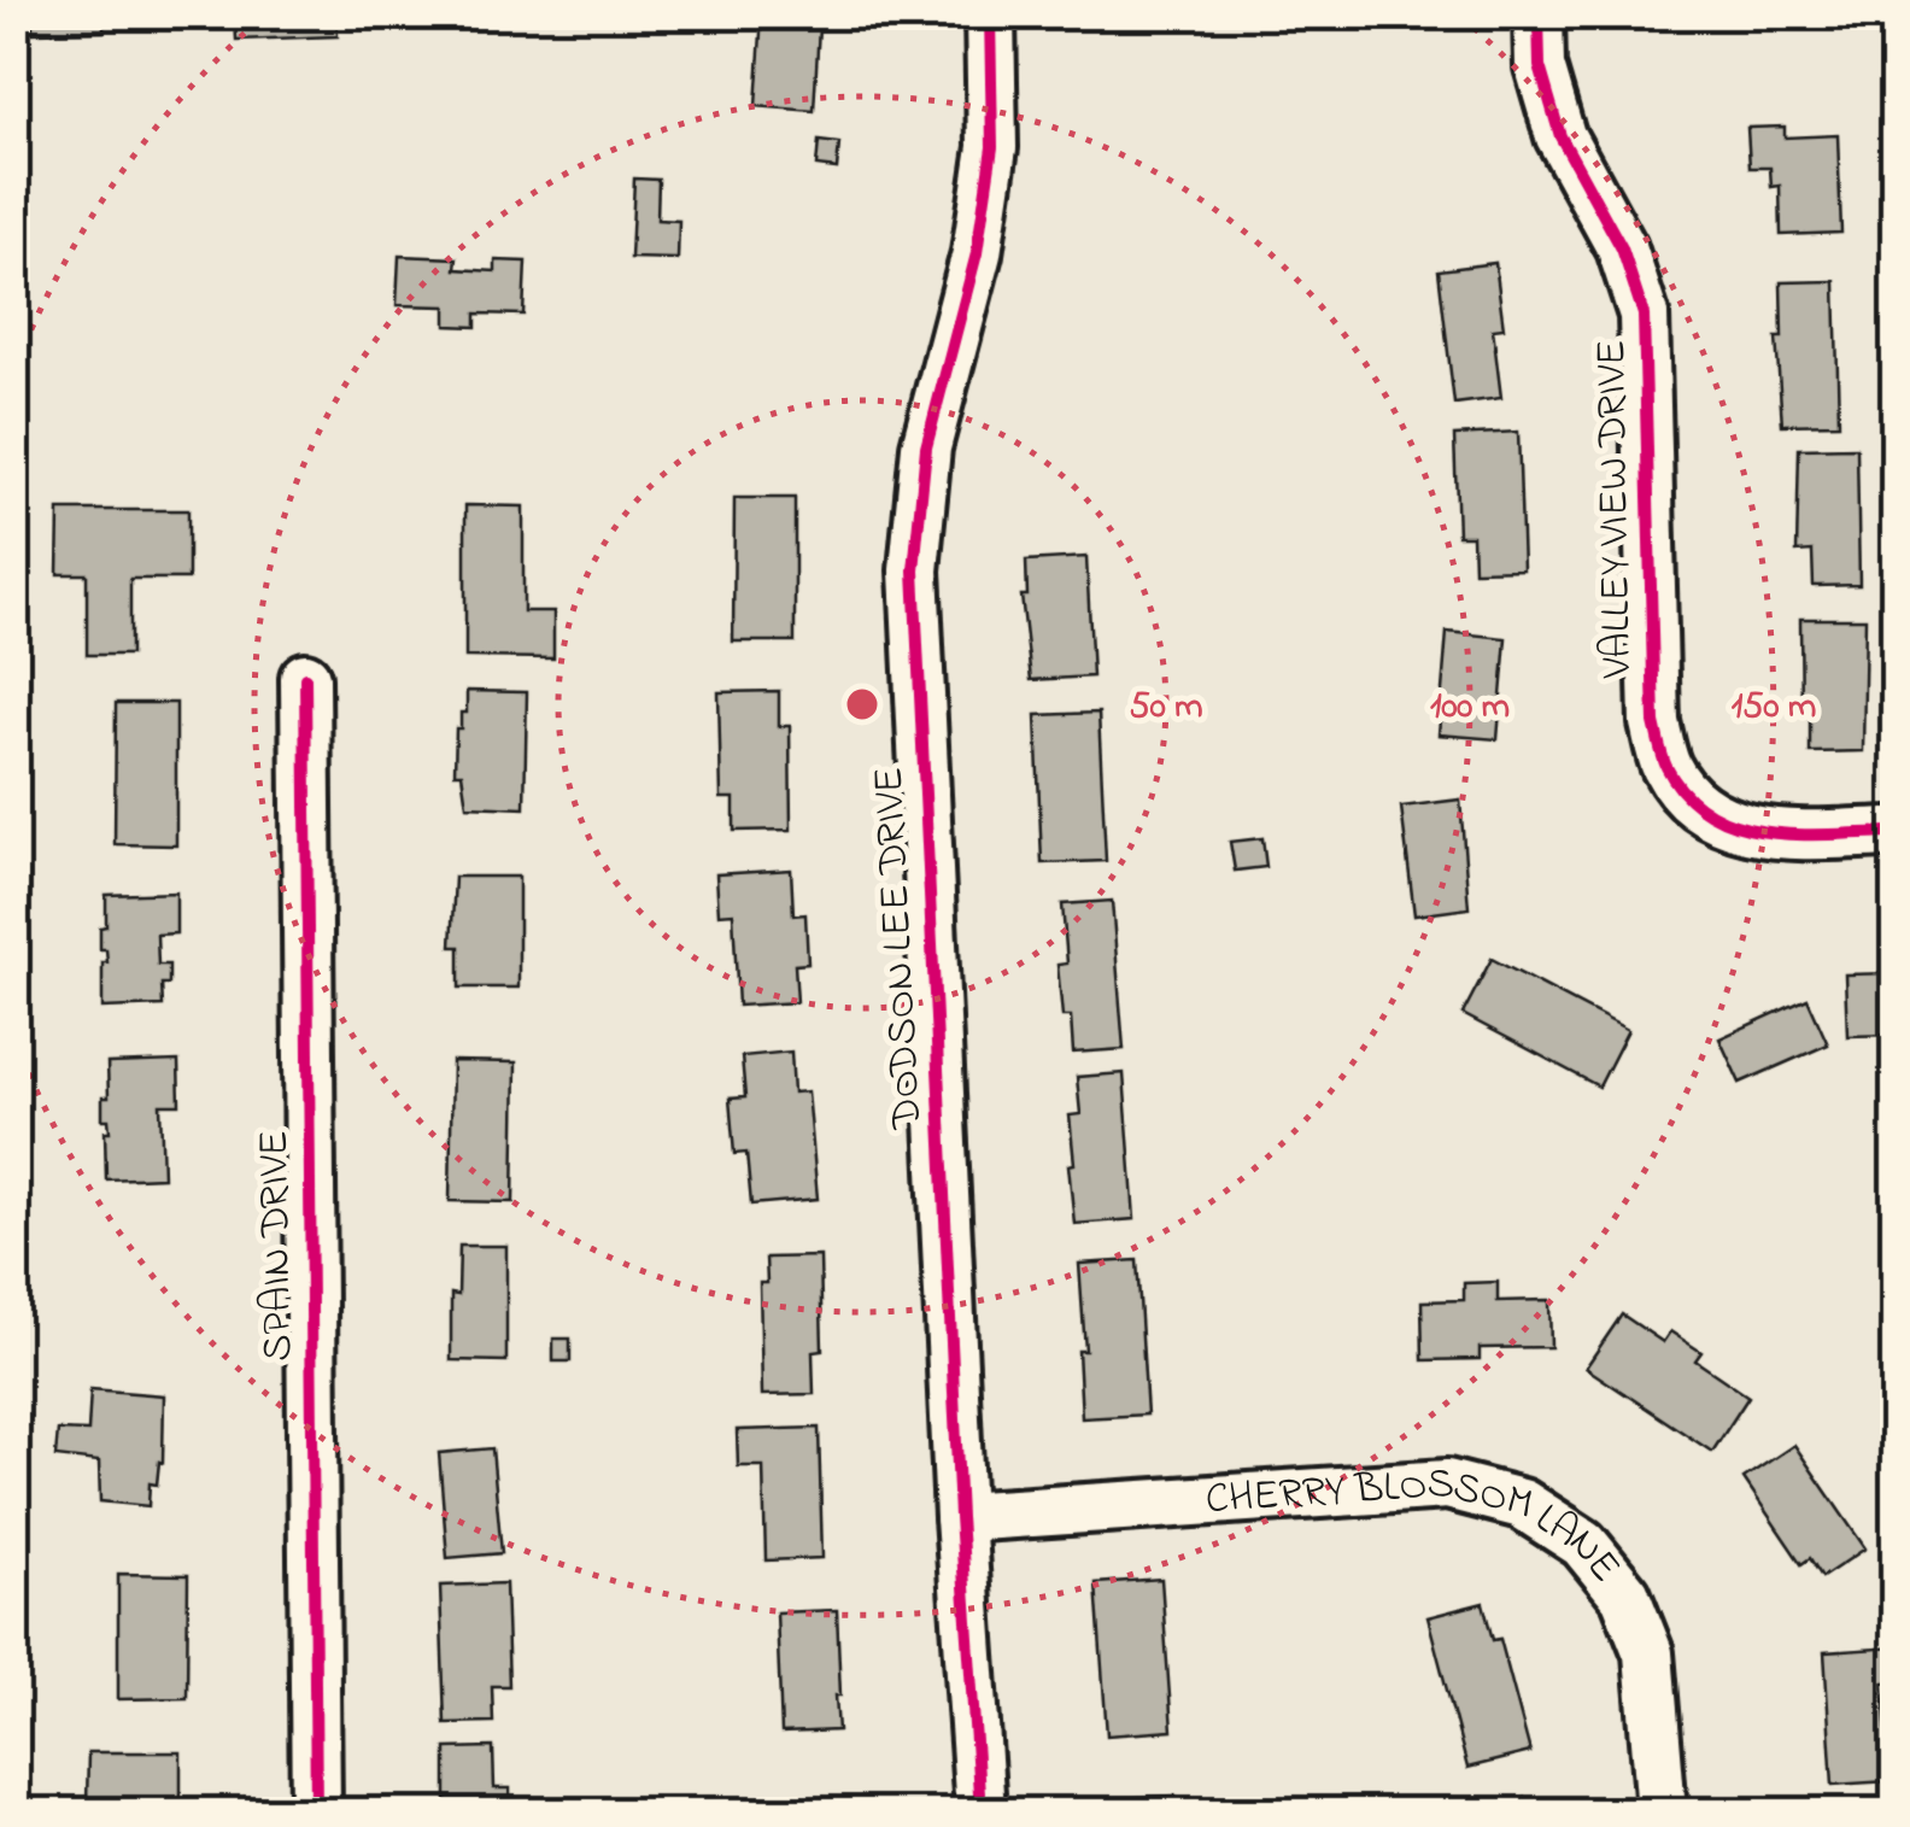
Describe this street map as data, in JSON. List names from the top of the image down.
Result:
{
  "streets": {
    "street": [
      "VALLEY VIEW DRIVE",
      "DODSON LEE DRIVE",
      "SPAIN DRIVE",
      "CHERRY BLOSSOM LANE"
    ]
  },
  "crossings": [
    ["DODSON LEE DRIVE", "CHERRY BLOSSOM LANE"]
  ],
  "rings": ["50 m", "100 m", "150 m"]
}
